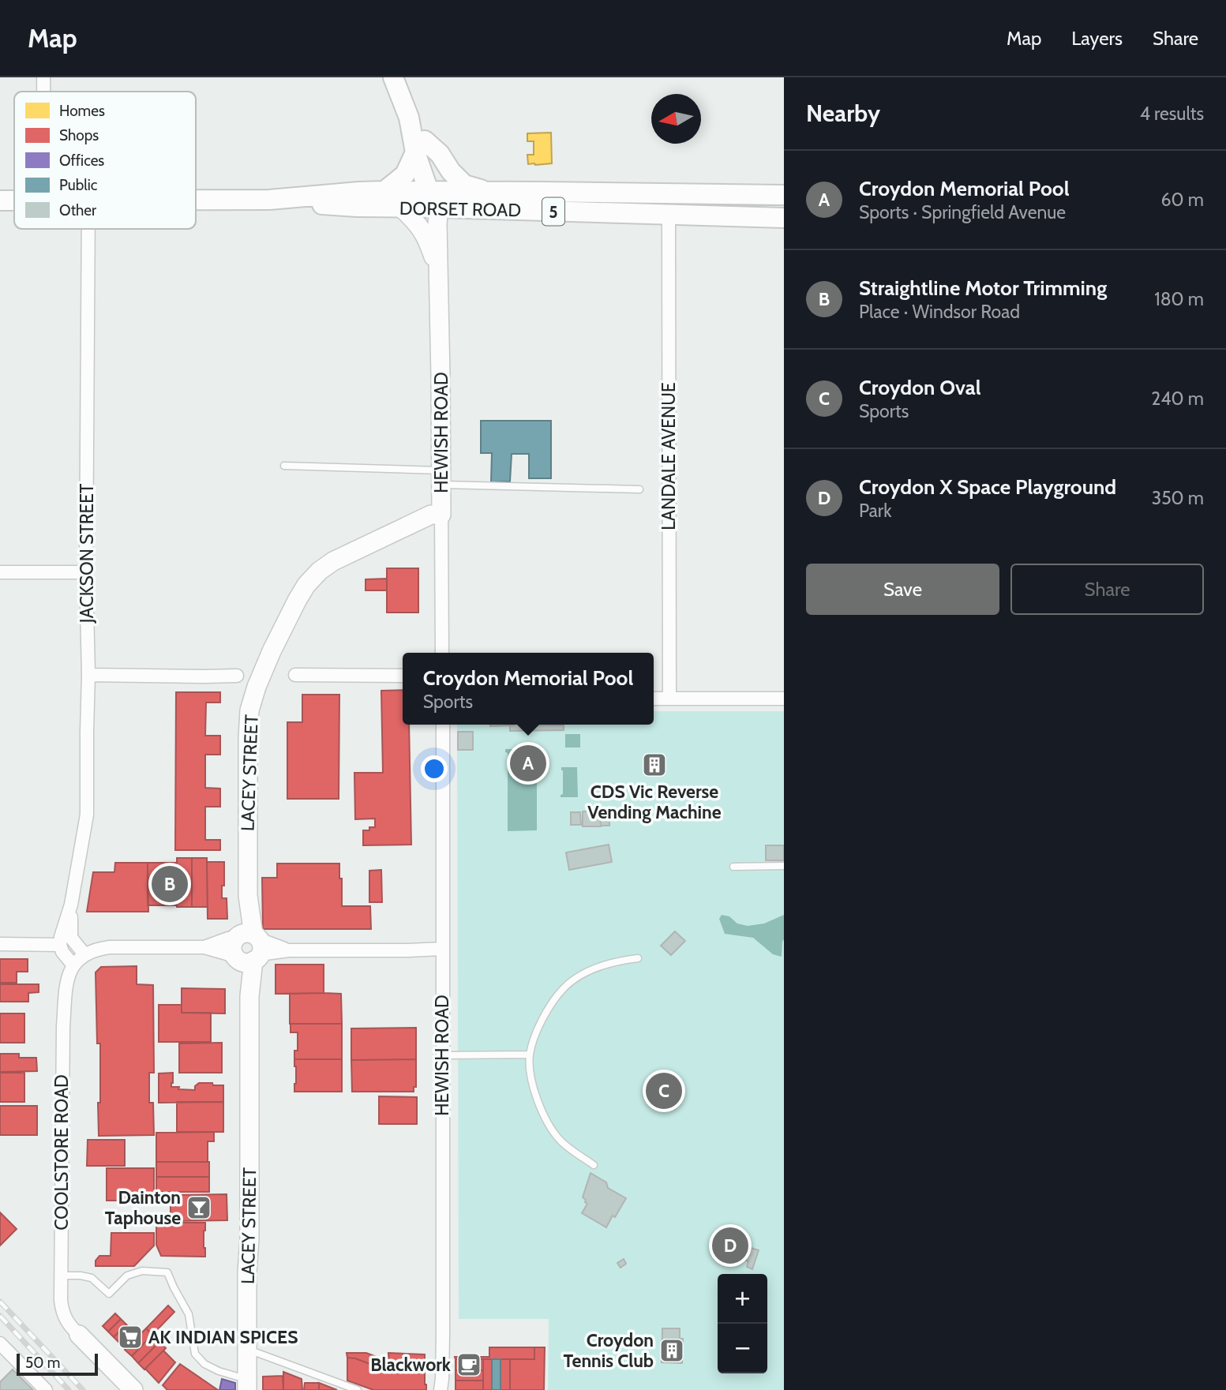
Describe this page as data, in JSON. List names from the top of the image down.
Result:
{
  "streets": {
    "main road": ["DORSET ROAD", "5"],
    "street": [
      "HEWISH ROAD",
      "LANDALE AVENUE",
      "JACKSON STREET",
      "LACEY STREET",
      "COOLSTORE ROAD"
    ]
  },
  "crossings": [
    ["DORSET ROAD", "HEWISH ROAD"],
    ["DORSET ROAD", "LANDALE AVENUE"],
    ["HEWISH ROAD", "LACEY STREET"]
  ],
  "places": {
    "building": ["CDS Vic Reverse Vending Machine", "Croydon Tennis Club"],
    "bar": ["Dainton Taphouse"],
    "supermarket": ["AK INDIAN SPICES"],
    "cafe": ["Blackwork"]
  },
  "legend": [
    "Homes",
    "Shops",
    "Offices",
    "Public",
    "Other"
  ],
  "scale_bar": "50 m",
  "north": "left",
  "page": {
    "header": "Map",
    "nav": ["Map", "Layers", "Share"],
    "heading": ["Nearby", "4 results"],
    "list": [
      {
        "mark": "A",
        "name": "Croydon Memorial Pool",
        "note": "Sports · Springfield Avenue",
        "value": "60 m"
      },
      {
        "mark": "B",
        "name": "Straightline Motor Trimming",
        "note": "Place · Windsor Road",
        "value": "180 m"
      },
      {
        "mark": "C",
        "name": "Croydon Oval",
        "note": "Sports",
        "value": "240 m"
      },
      {
        "mark": "D",
        "name": "Croydon X Space Playground",
        "note": "Park",
        "value": "350 m"
      }
    ],
    "buttons": ["Save", "Share"],
    "popup": ["Croydon Memorial Pool", "Sports"],
    "pins": [
      "A",
      "B",
      "C",
      "D"
    ],
    "map_buttons": ["+", "−"],
    "scale": "50 m"
  }
}
